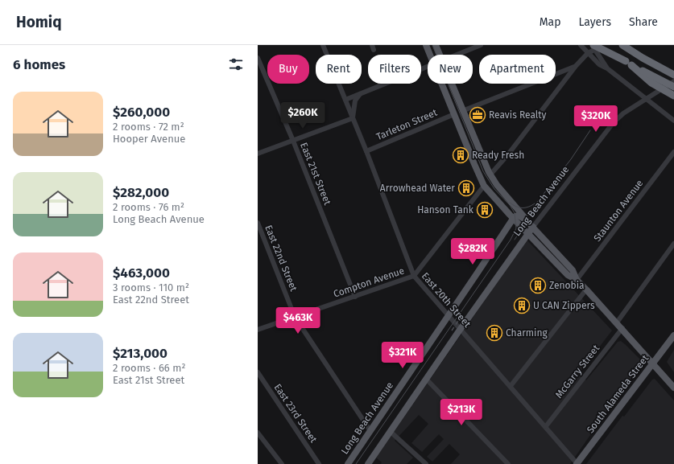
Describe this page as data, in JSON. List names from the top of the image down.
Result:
{
  "streets": {
    "main road": ["Long Beach Avenue", "South Alameda Street"],
    "street": [
      "Tarleton Street",
      "East 21st Street",
      "Staunton Avenue",
      "East 22nd Street",
      "Compton Avenue",
      "East 20th Street",
      "McGarry Street",
      "East 23rd Street"
    ]
  },
  "crossings": [
    ["Tarleton Street", "East 20th Street"],
    ["East 21st Street", "Compton Avenue"],
    ["Long Beach Avenue", "East 22nd Street"],
    ["Long Beach Avenue", "East 20th Street"],
    ["East 22nd Street", "Compton Avenue"],
    ["Compton Avenue", "East 20th Street"],
    ["East 20th Street", "McGarry Street"],
    ["East 20th Street", "South Alameda Street"]
  ],
  "places": {
    "office": ["Reavis Realty"],
    "building": [
      "Ready Fresh",
      "Arrowhead Water",
      "Hanson Tank",
      "Zenobia",
      "U CAN Zippers",
      "Charming"
    ]
  },
  "page": {
    "header": "Homiq",
    "nav": ["Map", "Layers", "Share"],
    "heading": "6 homes",
    "chip": [
      "Buy",
      "Rent",
      "Filters",
      "New",
      "Apartment"
    ],
    "list": [
      {
        "name": "$260,000",
        "note": "2 rooms · 72 m² · Hooper Avenue"
      },
      {
        "name": "$282,000",
        "note": "2 rooms · 76 m² · Long Beach Avenue"
      },
      {
        "name": "$463,000",
        "note": "3 rooms · 110 m² · East 22nd Street"
      },
      {
        "name": "$213,000",
        "note": "2 rooms · 66 m² · East 21st Street"
      }
    ],
    "price": [
      "$260K",
      "$320K",
      "$282K",
      "$463K",
      "$321K",
      "$213K"
    ]
  }
}
